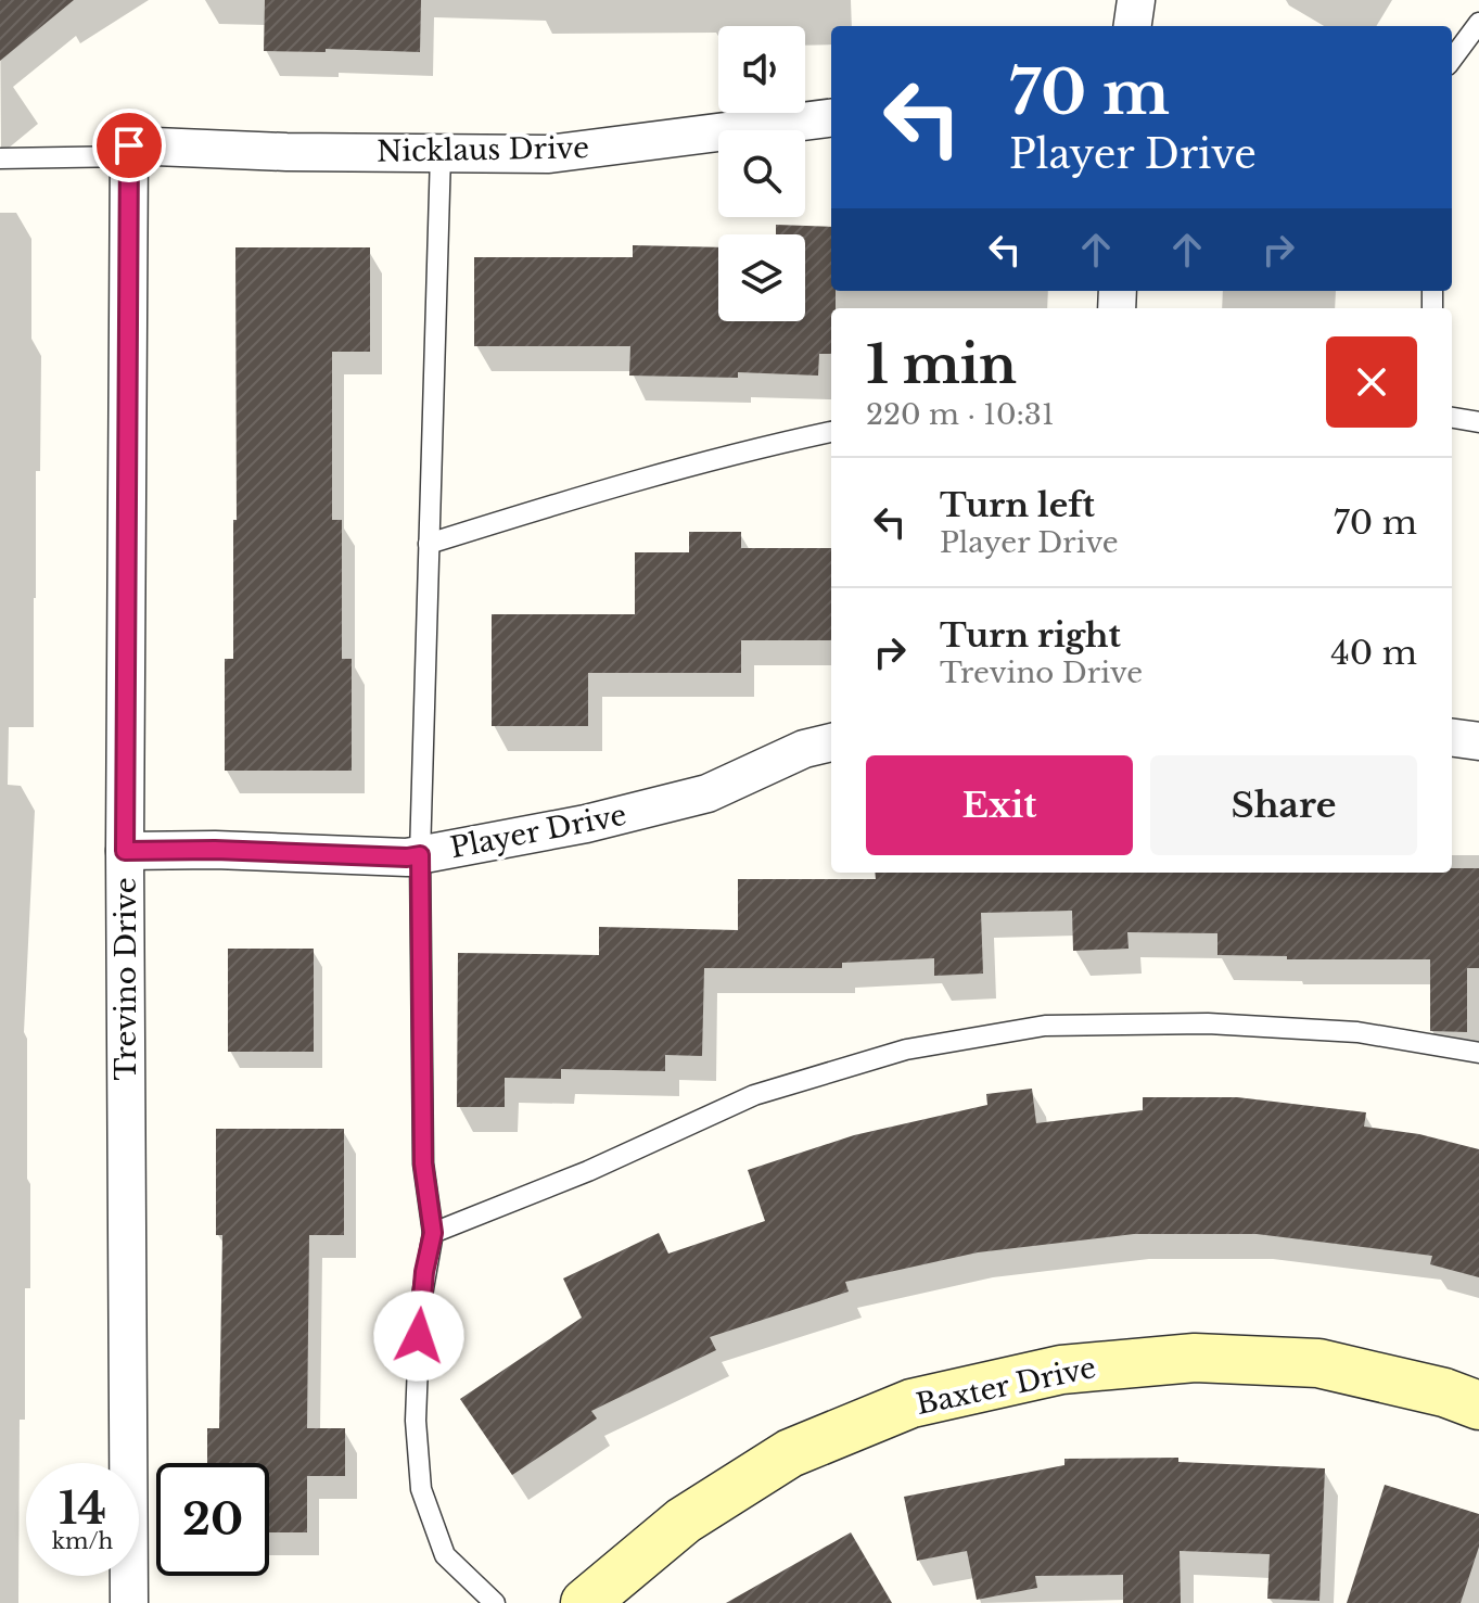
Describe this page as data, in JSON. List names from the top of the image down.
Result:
{
  "streets": {
    "street": [
      "Nicklaus Drive",
      "Player Drive",
      "Trevino Drive",
      "Baxter Drive"
    ]
  },
  "crossings": [
    ["Nicklaus Drive", "Trevino Drive"],
    ["Player Drive", "Trevino Drive"]
  ],
  "page": {
    "turn": ["70 m", "Player Drive"],
    "heading": ["1 min", "220 m · 10:31"],
    "list": [
      {
        "name": "Turn left",
        "note": "Player Drive",
        "value": "70 m"
      },
      {
        "name": "Turn right",
        "note": "Trevino Drive",
        "value": "40 m"
      }
    ],
    "buttons": ["Exit", "Share"],
    "speed": "14 km/h",
    "limit": "20"
  }
}
